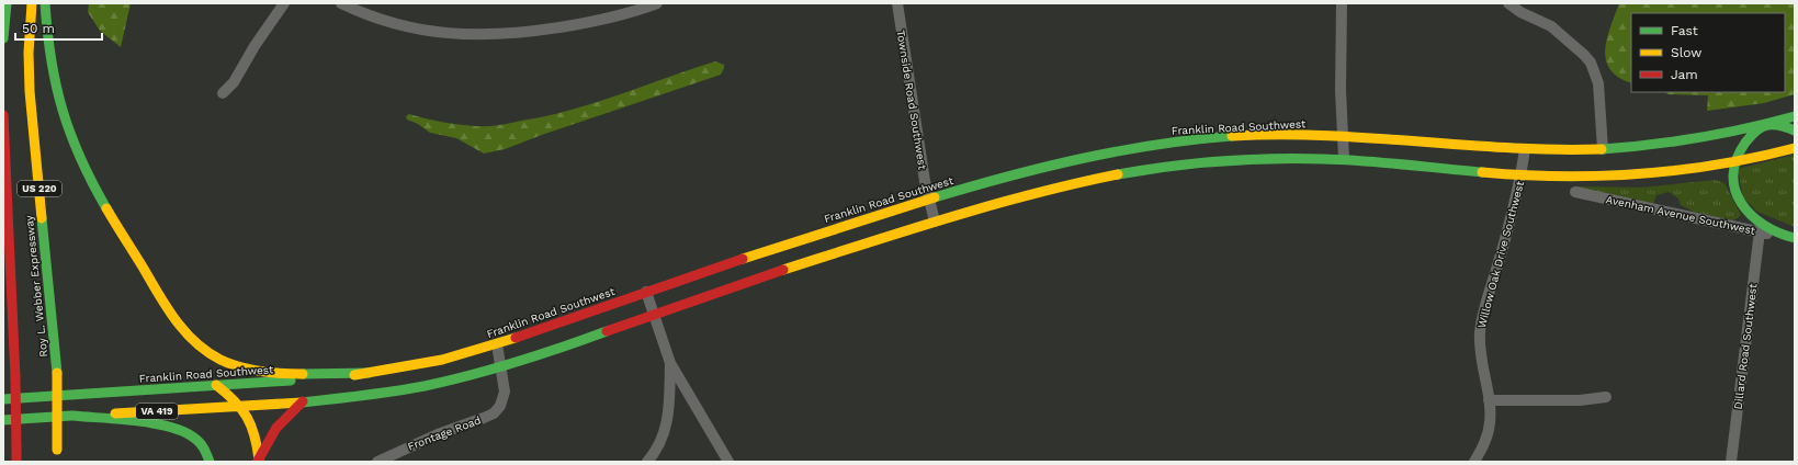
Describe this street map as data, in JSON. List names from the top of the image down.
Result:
{
  "streets": {
    "main road": [
      "Franklin Road Southwest",
      "US 220",
      "Avenham Avenue Southwest",
      "Roy L. Webber Expressway",
      "VA 419"
    ],
    "street": [
      "Townside Road Southwest",
      "Willow Oak Drive Southwest",
      "Dillard Road Southwest",
      "Frontage Road"
    ]
  },
  "crossings": [
    ["Townside Road Southwest", "Franklin Road Southwest"],
    ["Franklin Road Southwest", "Avenham Avenue Southwest"],
    ["Franklin Road Southwest", "Willow Oak Drive Southwest"],
    ["Franklin Road Southwest", "Frontage Road"],
    ["Avenham Avenue Southwest", "Dillard Road Southwest"]
  ],
  "legend": ["Fast", "Slow", "Jam"],
  "scale_bar": "50 m"
}
